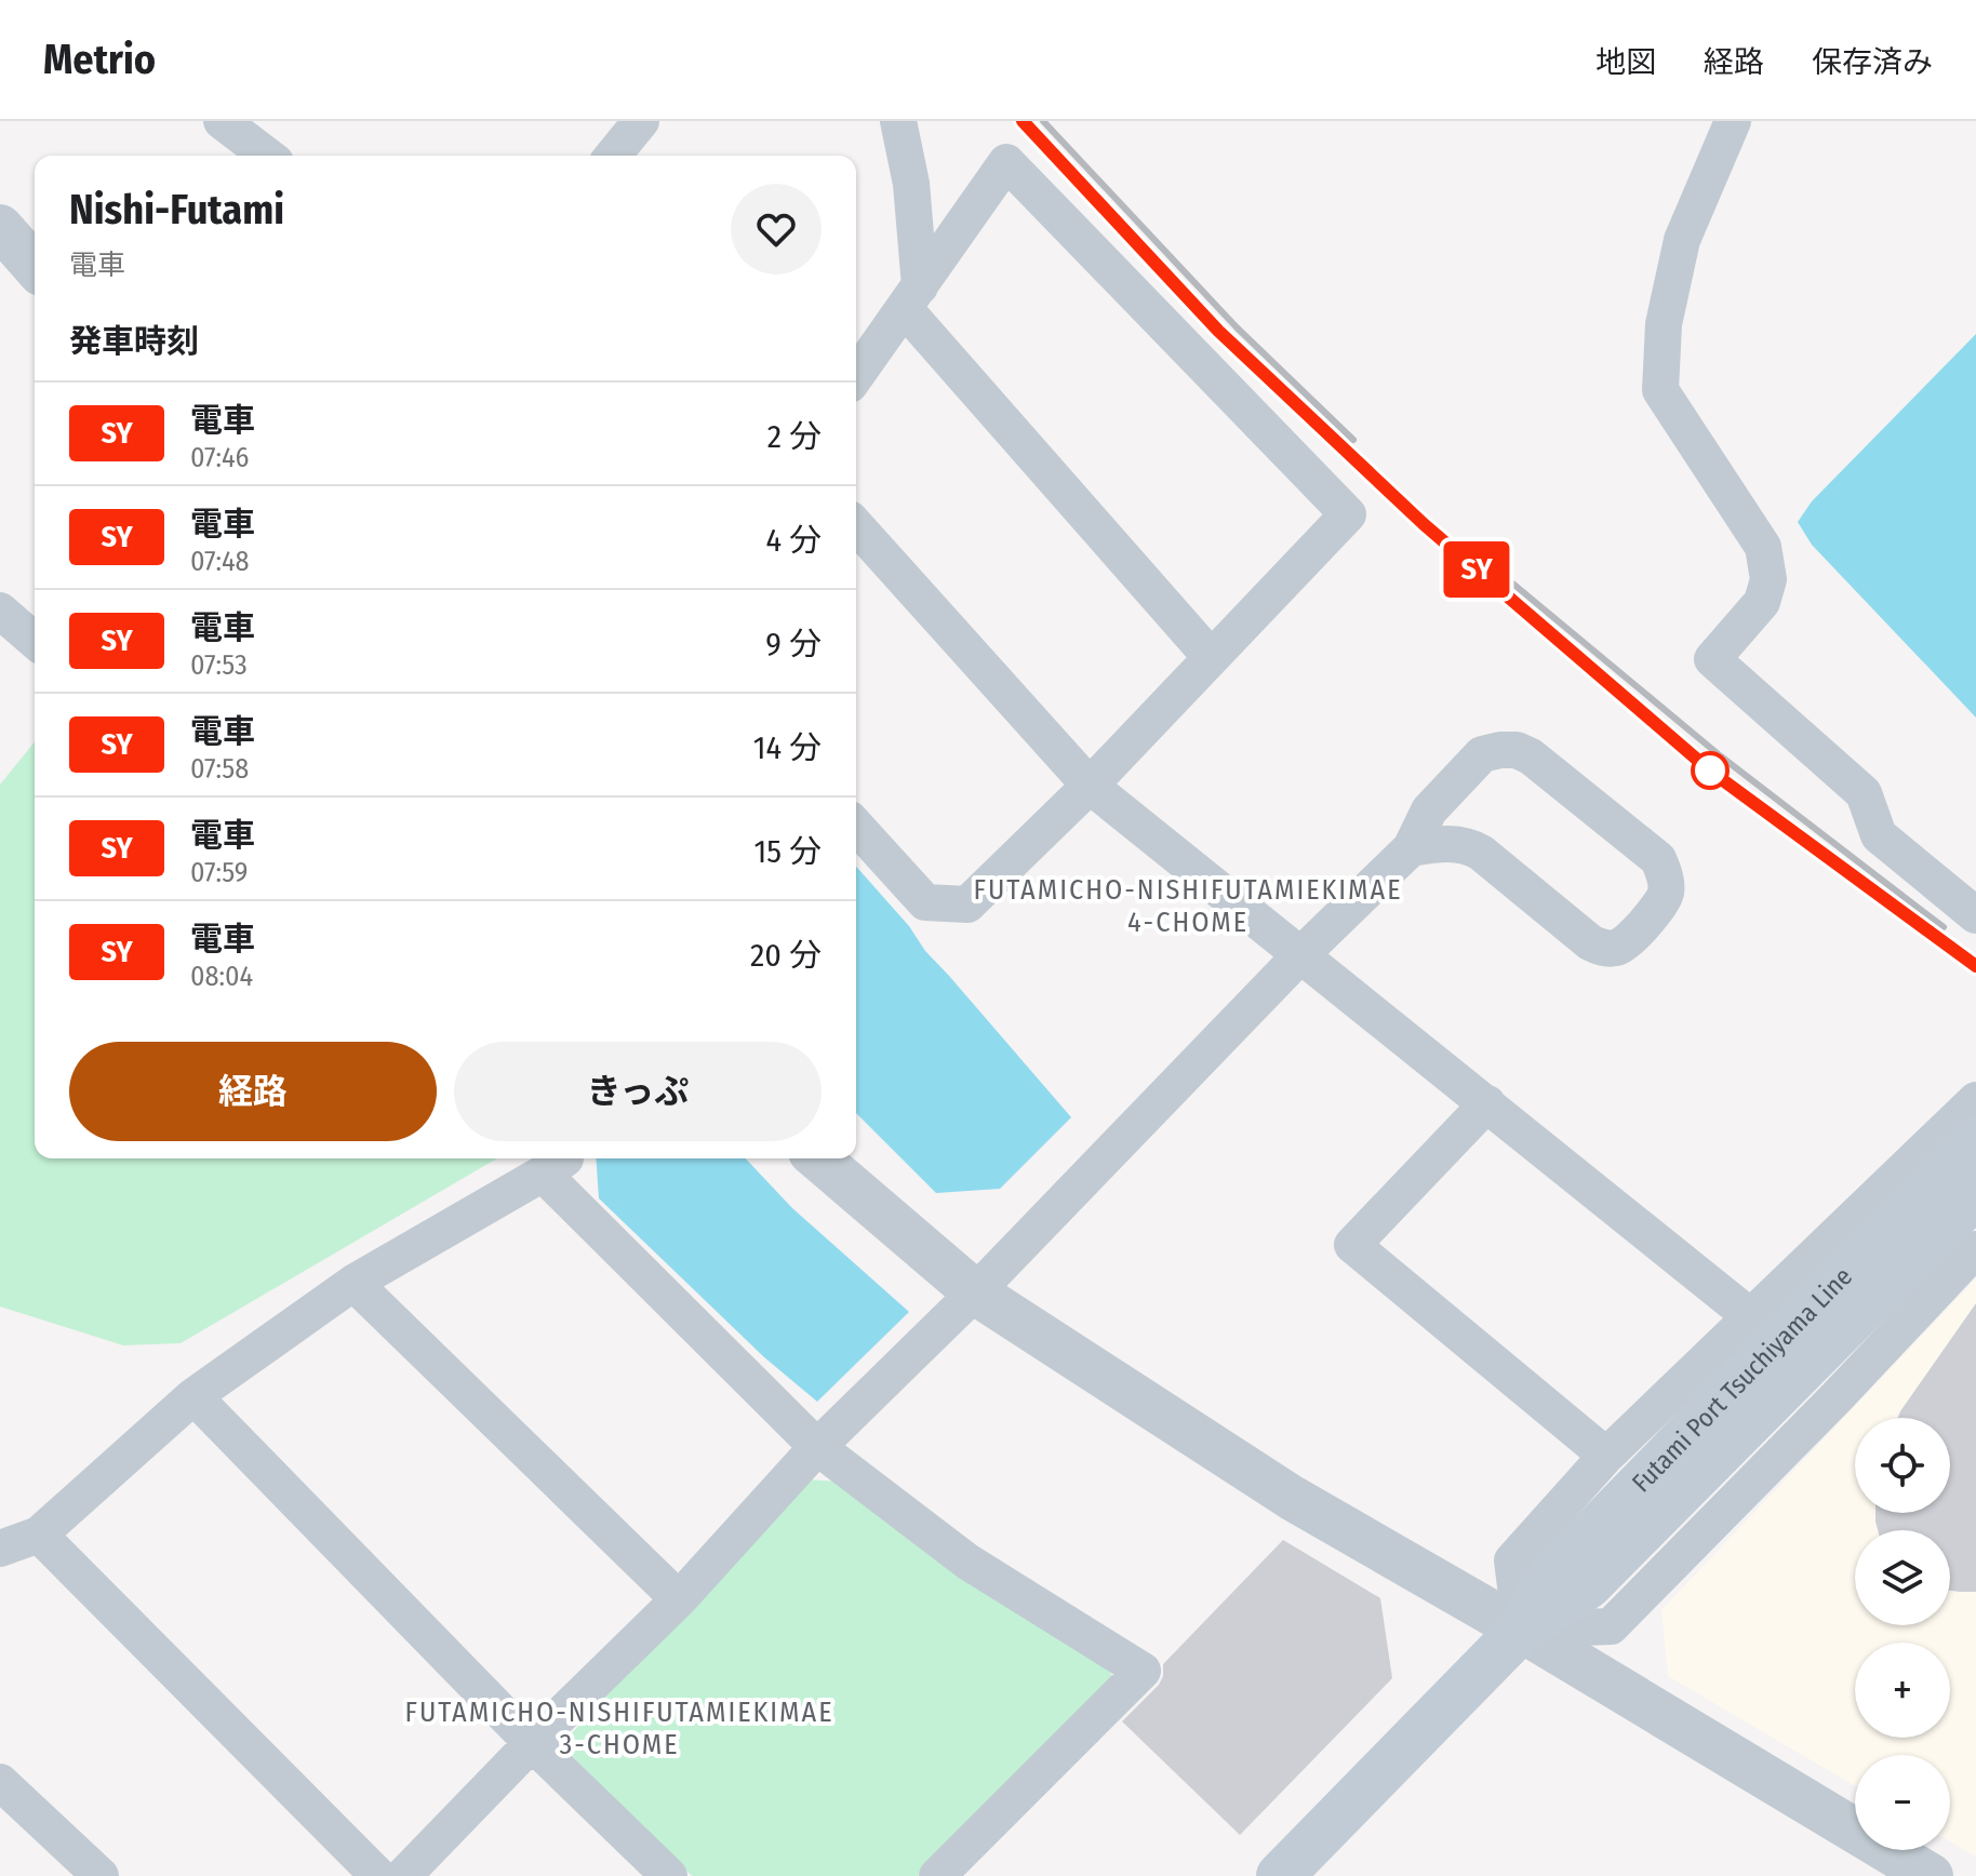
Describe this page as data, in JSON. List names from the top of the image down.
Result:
{
  "streets": {
    "main road": ["Futami Port Tsuchiyama Line"]
  },
  "districts": ["FUTAMICHO-NISHIFUTAMIEKIMAE 4-CHOME", "FUTAMICHO-NISHIFUTAMIEKIMAE 3-CHOME"],
  "page": {
    "header": "Metrio",
    "nav": ["地図", "経路", "保存済み"],
    "on_map": "SY",
    "heading": [
      ["Nishi-Futami", "電車"],
      "発車時刻"
    ],
    "list": [
      {
        "mark": "SY",
        "name": "電車",
        "note": "07:46",
        "value": "2 分"
      },
      {
        "mark": "SY",
        "name": "電車",
        "note": "07:48",
        "value": "4 分"
      },
      {
        "mark": "SY",
        "name": "電車",
        "note": "07:53",
        "value": "9 分"
      },
      {
        "mark": "SY",
        "name": "電車",
        "note": "07:58",
        "value": "14 分"
      },
      {
        "mark": "SY",
        "name": "電車",
        "note": "07:59",
        "value": "15 分"
      },
      {
        "mark": "SY",
        "name": "電車",
        "note": "08:04",
        "value": "20 分"
      }
    ],
    "buttons": ["経路", "きっぷ"],
    "map_buttons": ["+", "−"]
  }
}
